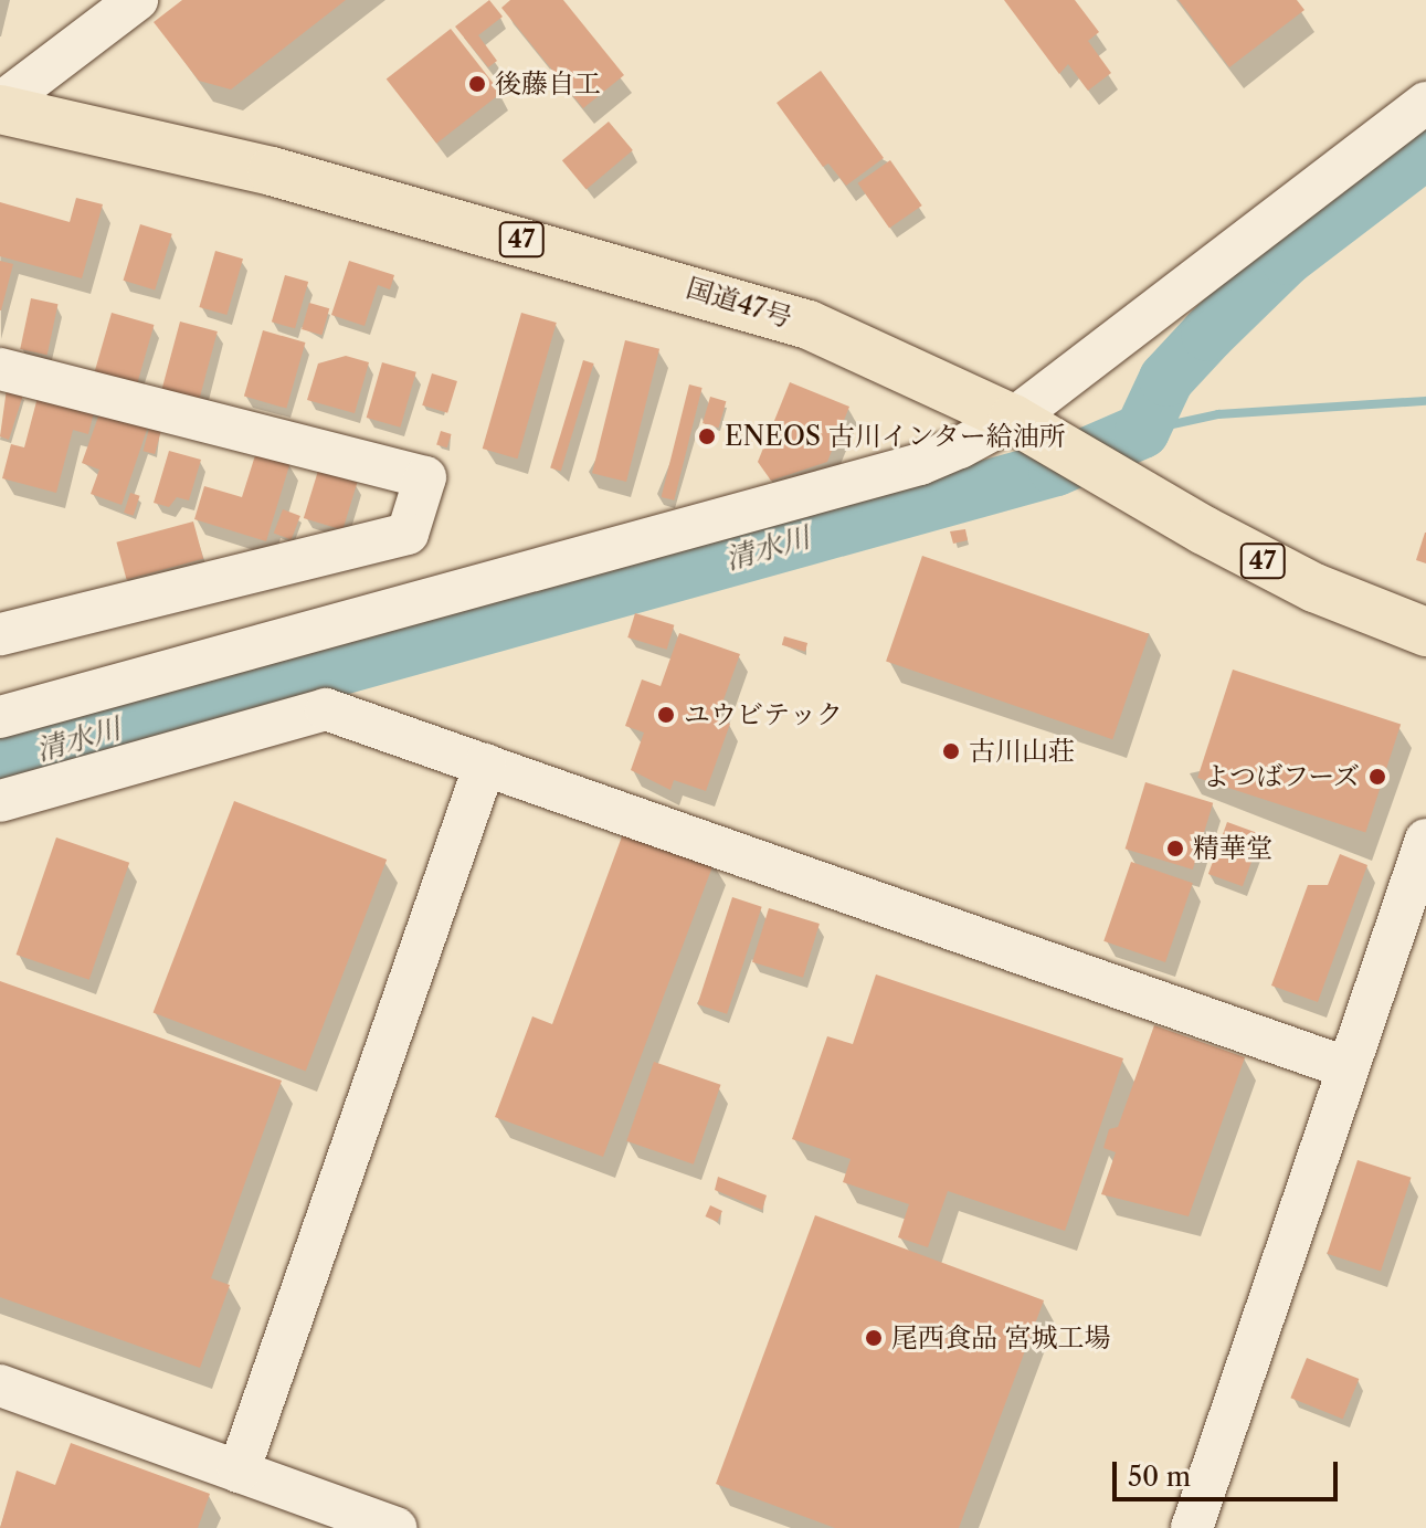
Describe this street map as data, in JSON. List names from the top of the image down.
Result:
{
  "streets": {
    "highway": ["47", "国道47号"]
  },
  "water": ["清水川"],
  "places": [
    "後藤自工",
    "ENEOS 古川インター給油所",
    "ユウビテック",
    "古川山荘",
    "よつばフーズ",
    "精華堂",
    "尾西食品 宮城工場"
  ],
  "scale_bar": "50 m"
}
